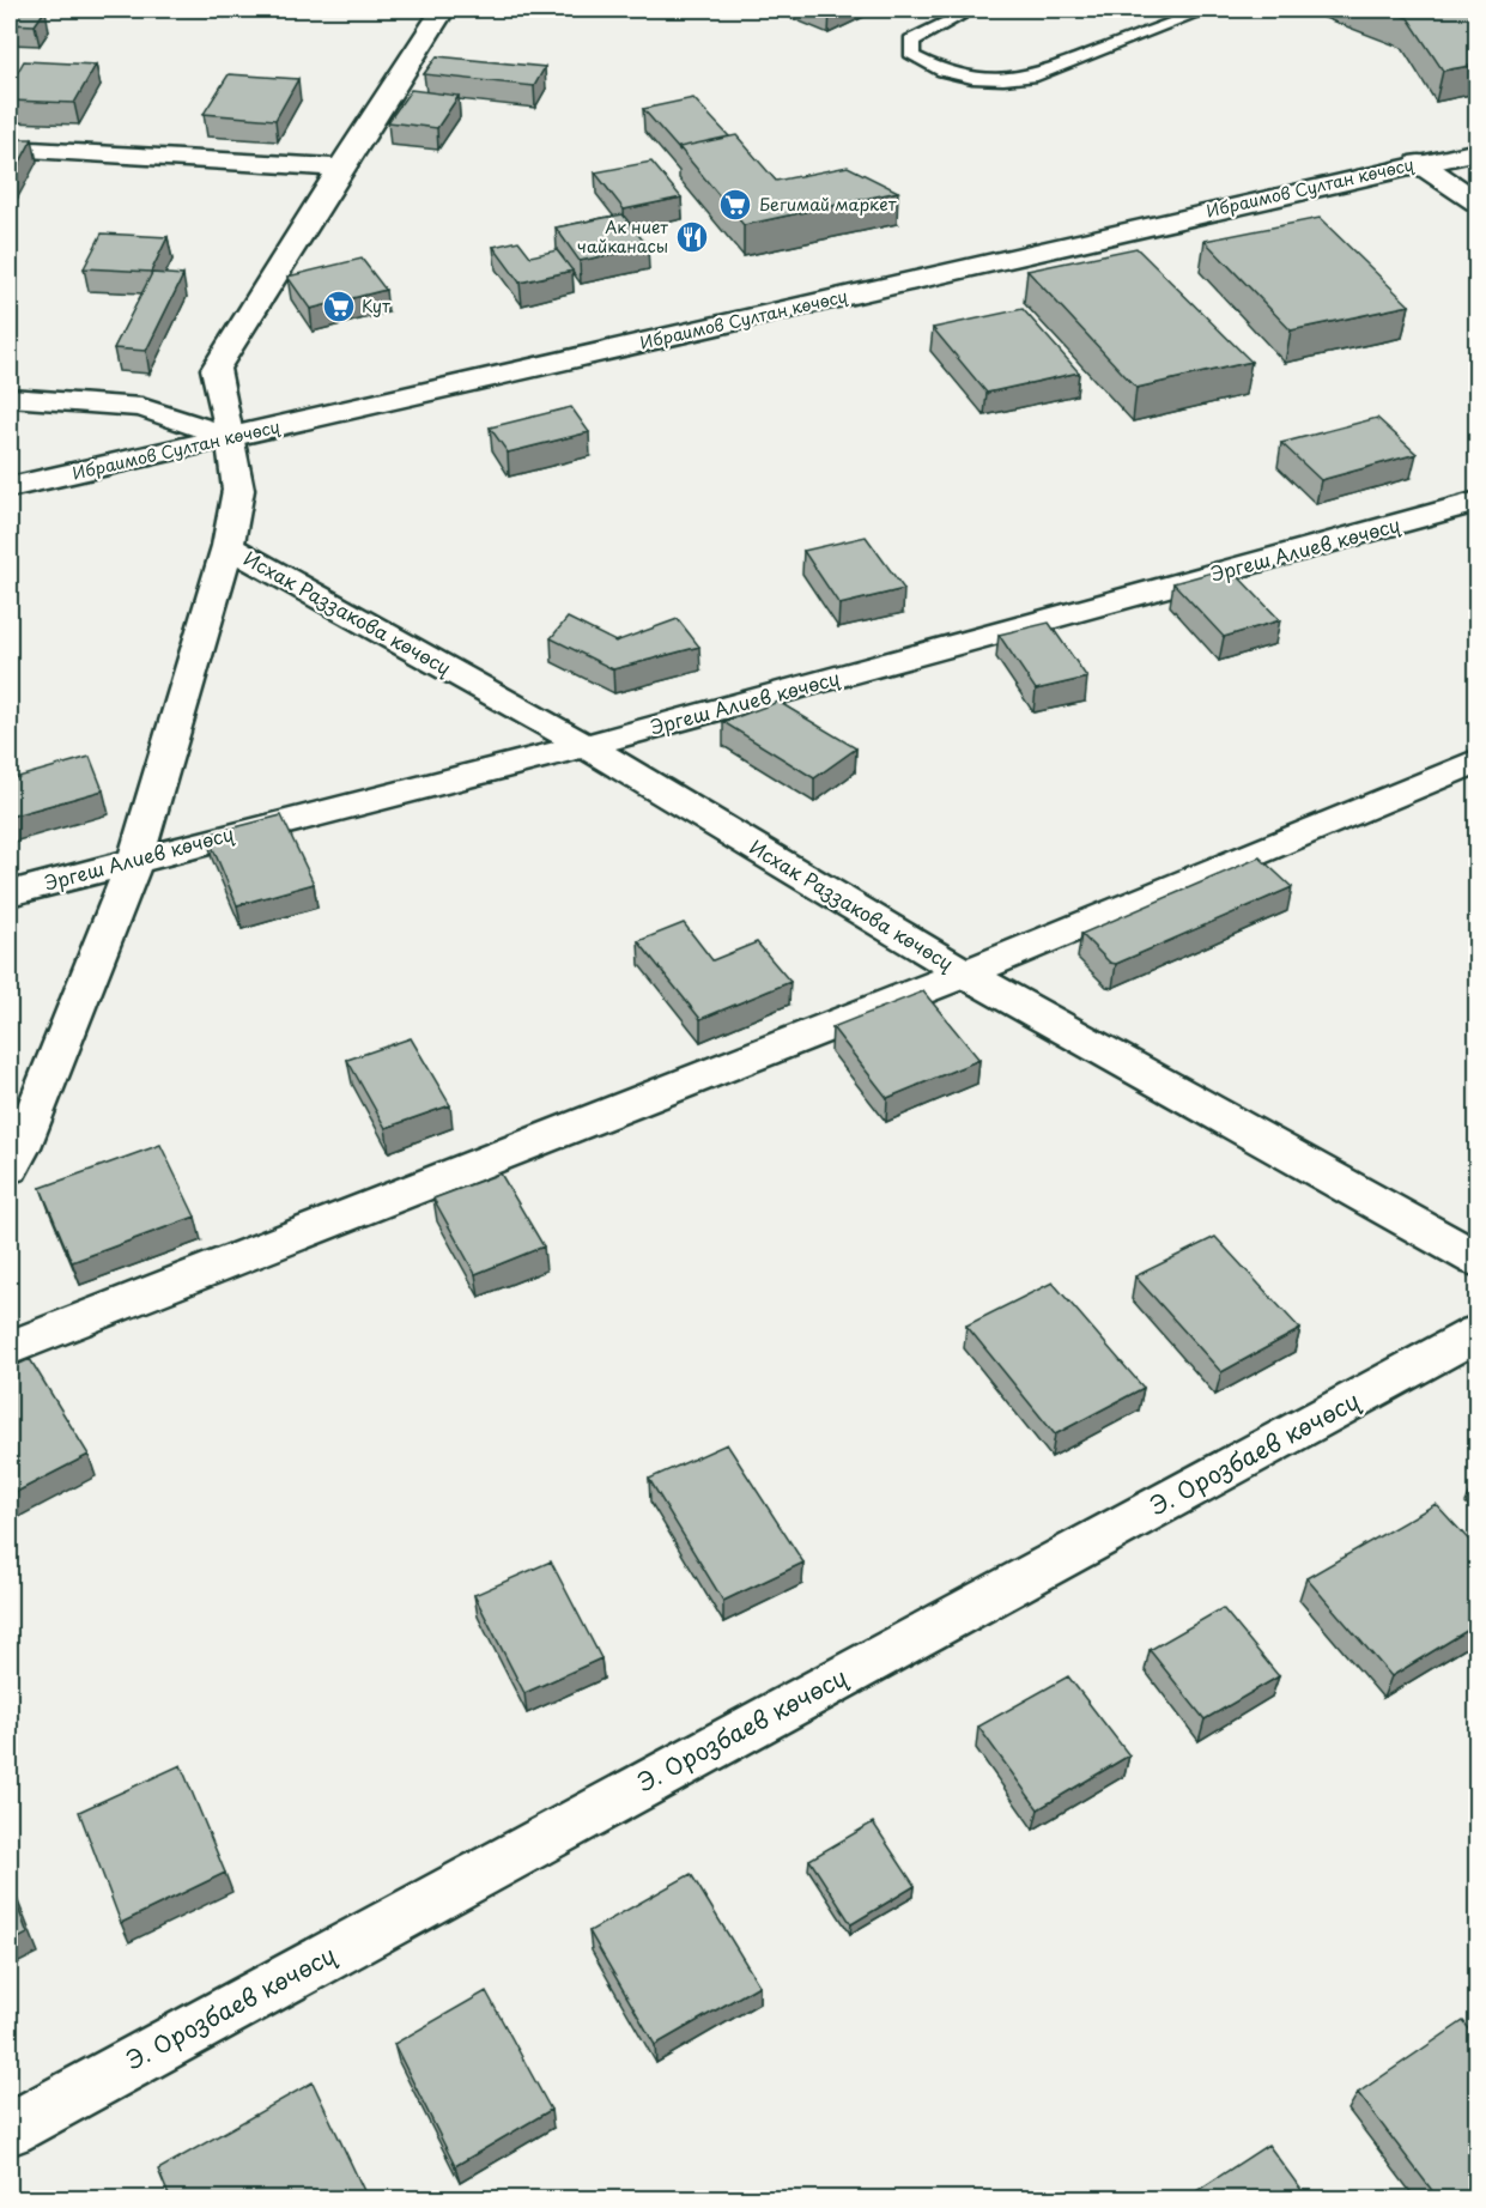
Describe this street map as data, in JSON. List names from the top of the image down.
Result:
{
  "streets": {
    "street": [
      "Ибраимов Султан көчөсү",
      "Эргеш Алиев көчөсү",
      "Исхак Раззакова көчөсү",
      "Э. Орозбаев көчөсү"
    ]
  },
  "crossings": [
    ["Эргеш Алиев көчөсү", "Исхак Раззакова көчөсү"]
  ],
  "places": {
    "supermarket": ["Бегимай маркет", "Кут"],
    "restaurant": ["Ак ниет чайканасы"]
  }
}
